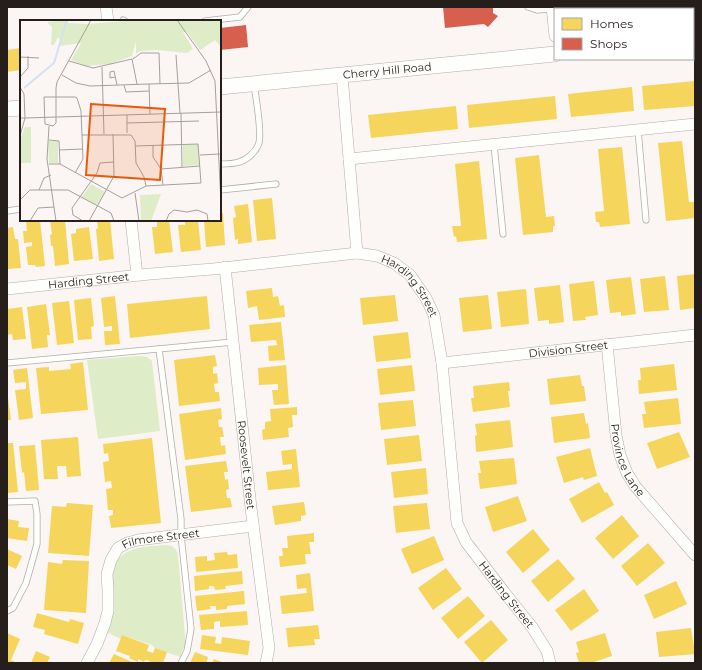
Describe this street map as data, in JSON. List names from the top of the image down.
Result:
{
  "streets": {
    "main road": ["Cherry Hill Road"],
    "street": [
      "Harding Street",
      "Division Street",
      "Province Lane",
      "Roosevelt Street",
      "Filmore Street"
    ]
  },
  "crossings": [
    ["Harding Street", "Division Street"],
    ["Harding Street", "Roosevelt Street"],
    ["Division Street", "Province Lane"],
    ["Roosevelt Street", "Filmore Street"]
  ],
  "legend": ["Homes", "Shops"]
}
